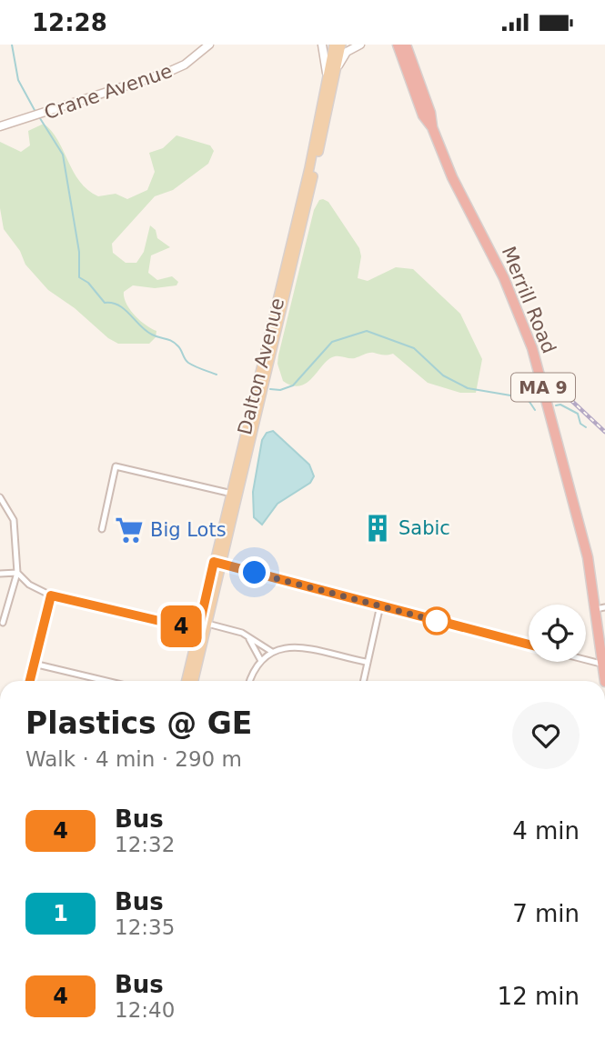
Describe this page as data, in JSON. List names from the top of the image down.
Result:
{
  "streets": {
    "highway": ["Merrill Road", "MA 9"],
    "main road": ["Crane Avenue", "Dalton Avenue"]
  },
  "places": {
    "building": ["Sabic"],
    "supermarket": ["Big Lots"]
  },
  "lines": ["bus line 4"],
  "page": {
    "status": "12:28",
    "on_map": "4",
    "heading": ["Plastics @ GE", "Walk · 4 min · 290 m"],
    "list": [
      {
        "mark": "4",
        "name": "Bus",
        "note": "12:32",
        "value": "4 min"
      },
      {
        "mark": "1",
        "name": "Bus",
        "note": "12:35",
        "value": "7 min"
      },
      {
        "mark": "4",
        "name": "Bus",
        "note": "12:40",
        "value": "12 min"
      }
    ]
  }
}
